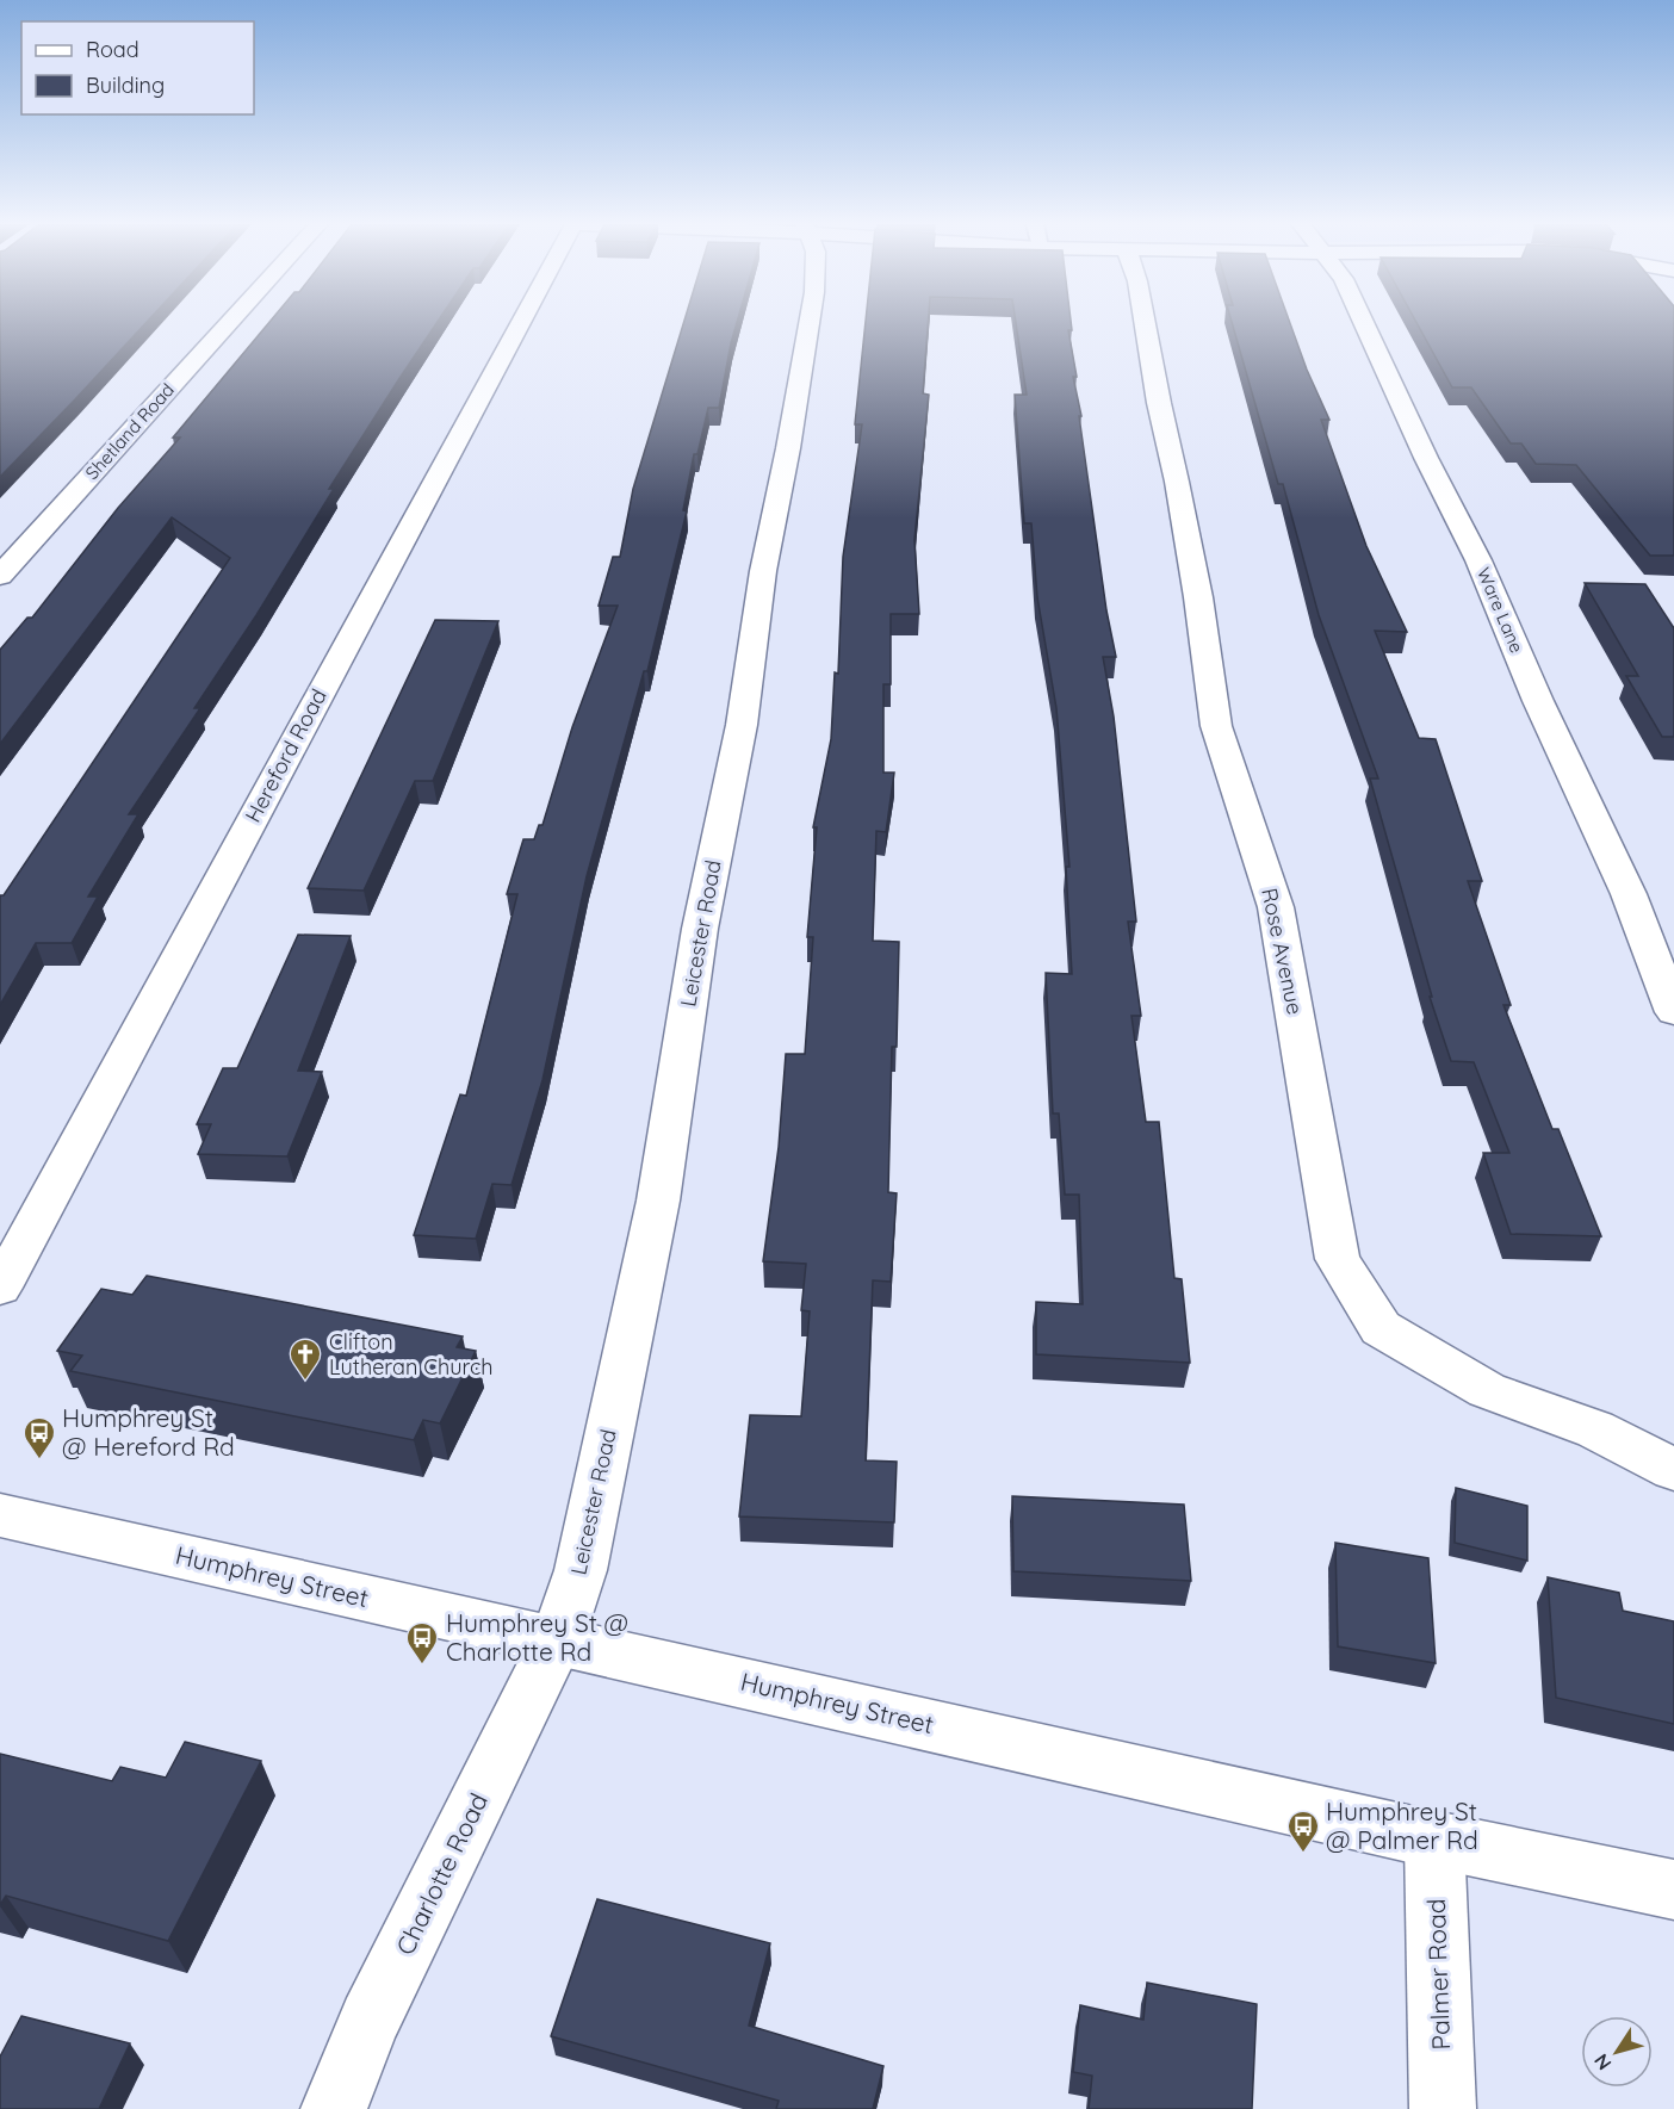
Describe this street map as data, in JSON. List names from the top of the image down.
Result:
{
  "streets": {
    "street": [
      "Shetland Road",
      "Ware Lane",
      "Hereford Road",
      "Leicester Road",
      "Rose Avenue",
      "Humphrey Street",
      "Charlotte Road",
      "Palmer Road"
    ]
  },
  "crossings": [
    ["Leicester Road", "Humphrey Street"],
    ["Leicester Road", "Charlotte Road"],
    ["Humphrey Street", "Charlotte Road"],
    ["Humphrey Street", "Palmer Road"]
  ],
  "places": {
    "church": ["Clifton Lutheran Church"],
    "bus stop": ["Humphrey St @ Hereford Rd", "Humphrey St @ Charlotte Rd", "Humphrey St @ Palmer Rd"]
  },
  "legend": ["Road", "Building"],
  "north": "bottom left"
}
